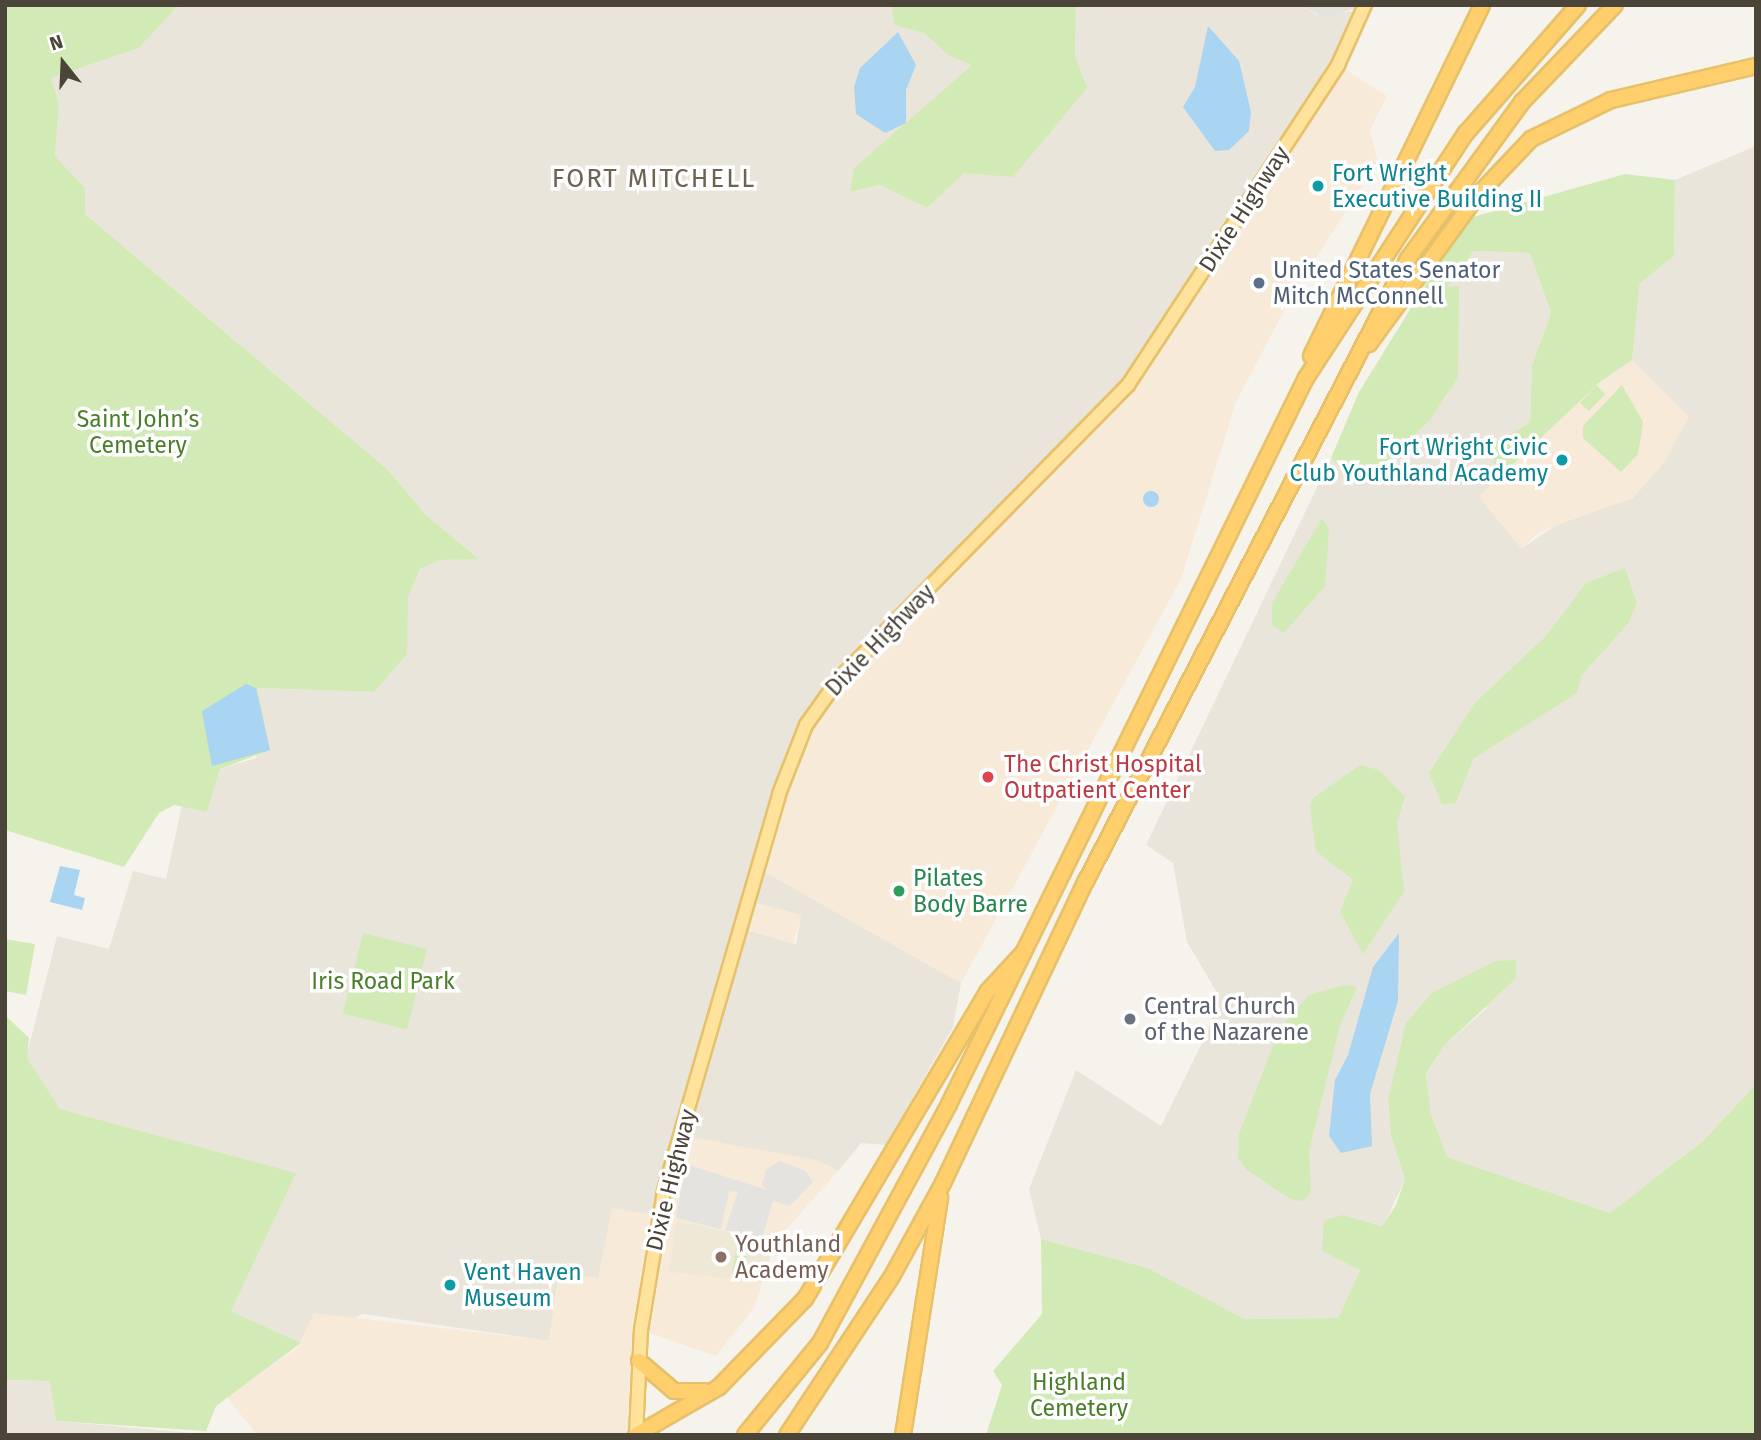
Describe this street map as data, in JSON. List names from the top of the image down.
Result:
{
  "streets": {
    "main road": ["Dixie Highway"]
  },
  "districts": ["FORT MITCHELL"],
  "parks": ["Saint John’s Cemetery", "Iris Road Park", "Highland Cemetery"],
  "places": [
    "Fort Wright Executive Building II",
    "United States Senator Mitch McConnell",
    "Fort Wright Civic Club Youthland Academy",
    "The Christ Hospital Outpatient Center",
    "Pilates Body Barre",
    "Central Church of the Nazarene",
    "Youthland Academy",
    "Vent Haven Museum"
  ],
  "north": "top"
}
